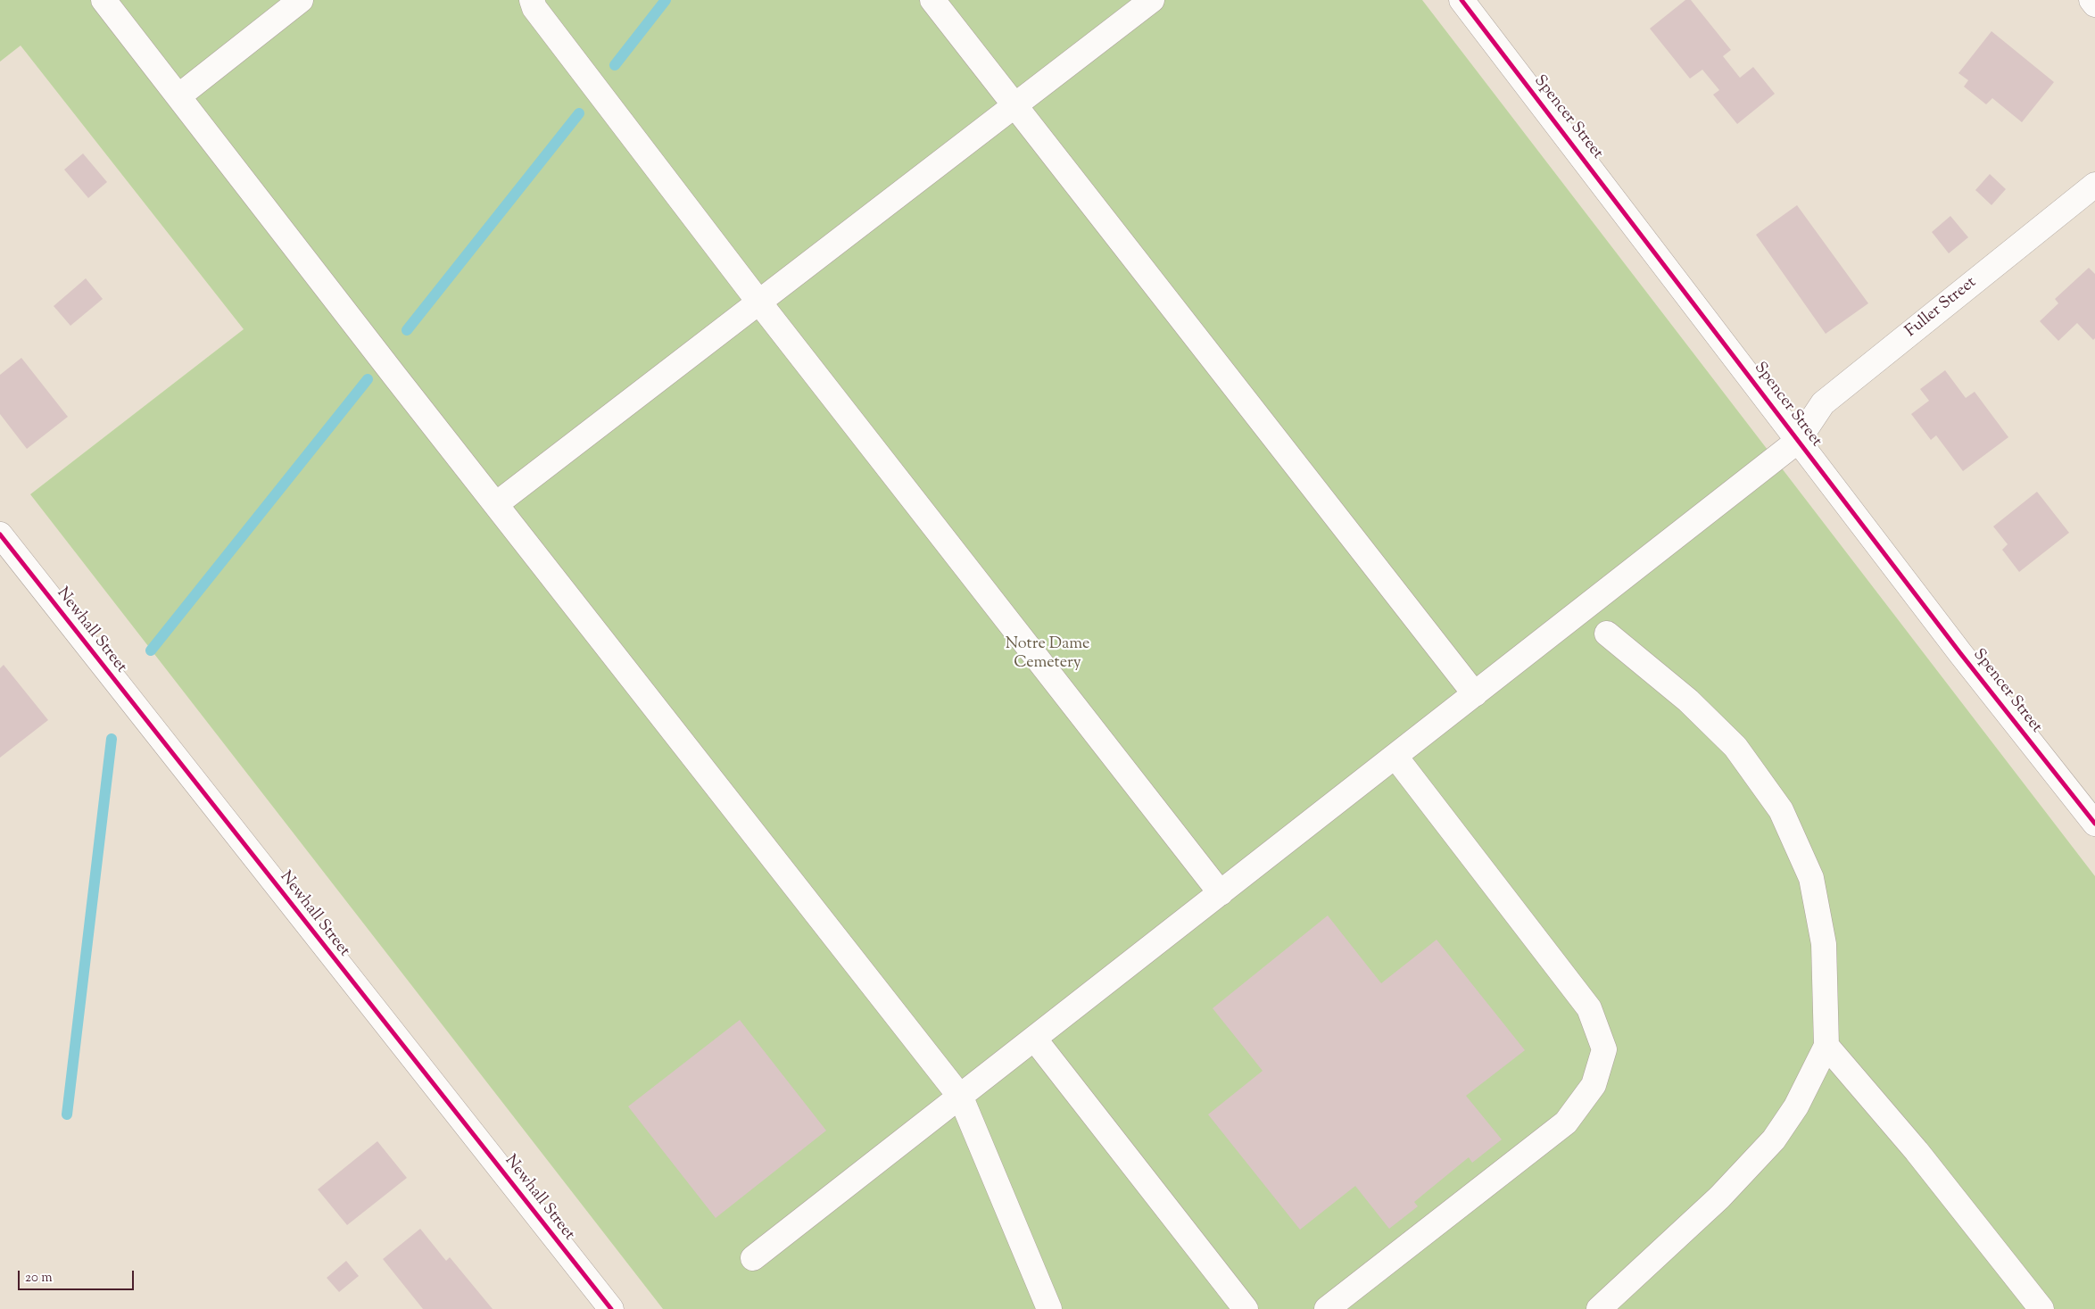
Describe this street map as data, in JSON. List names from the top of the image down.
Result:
{
  "streets": {
    "street": ["Spencer Street", "Fuller Street", "Newhall Street"]
  },
  "crossings": [
    ["Spencer Street", "Fuller Street"]
  ],
  "parks": ["Notre Dame Cemetery"],
  "scale_bar": "20 m"
}
